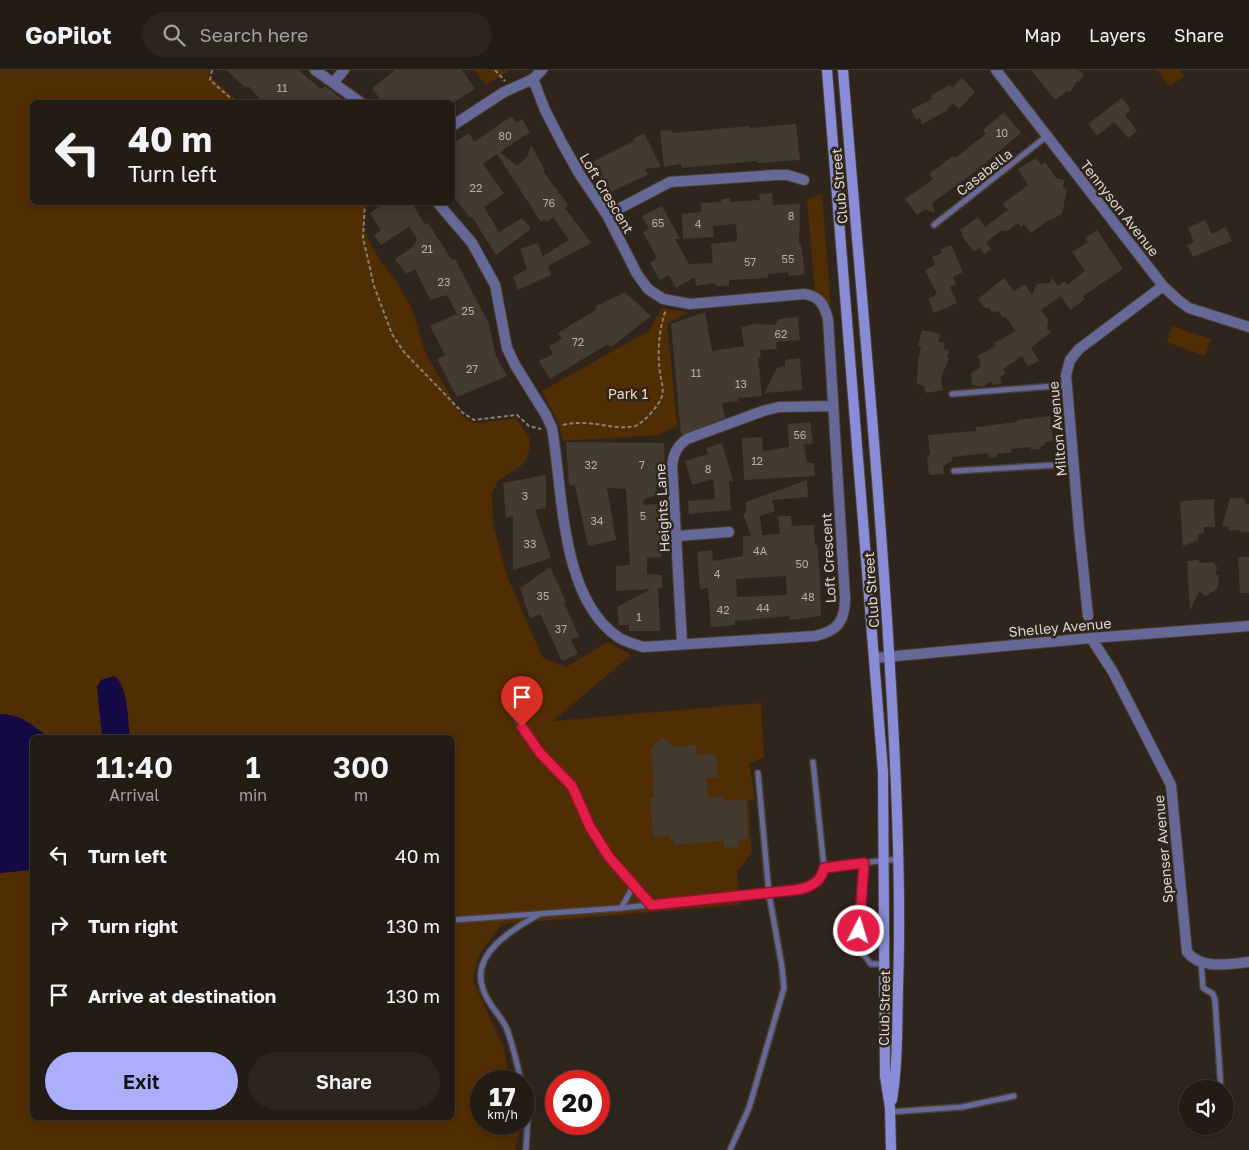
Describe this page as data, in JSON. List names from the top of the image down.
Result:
{
  "streets": {
    "main road": ["Club Street"],
    "street": [
      "Loft Crescent",
      "Tennyson Avenue",
      "Milton Avenue",
      "Heights Lane",
      "Shelley Avenue",
      "Spenser Avenue"
    ],
    "lane": ["Casabella"]
  },
  "crossings": [
    ["Casabella", "Tennyson Avenue"],
    ["Club Street", "Shelley Avenue"],
    ["Loft Crescent", "Heights Lane"],
    ["Tennyson Avenue", "Milton Avenue"],
    ["Shelley Avenue", "Spenser Avenue"]
  ],
  "parks": ["Park 1"],
  "house_numbers": [
    "11",
    "10",
    "80",
    "22",
    "76",
    "8",
    "65",
    "4",
    "21",
    "55",
    "57",
    "23",
    "25",
    "62",
    "72",
    "27",
    "11",
    "13",
    "56",
    "12",
    "32",
    "7",
    "8",
    "3",
    "5",
    "34",
    "33",
    "4A",
    "50",
    "4",
    "35",
    "48",
    "44",
    "42",
    "1",
    "37"
  ],
  "page": {
    "header": "GoPilot",
    "search": "Search here",
    "nav": ["Map", "Layers", "Share"],
    "turn": ["40 m", "Turn left"],
    "eta": [
      "11:40",
      "Arrival",
      "1",
      "min",
      "300",
      "m"
    ],
    "list": [
      {
        "name": "Turn left",
        "value": "40 m"
      },
      {
        "name": "Turn right",
        "value": "130 m"
      },
      {
        "name": "Arrive at destination",
        "value": "130 m"
      }
    ],
    "buttons": ["Exit", "Share"],
    "speed": "17 km/h",
    "limit": "20"
  }
}
